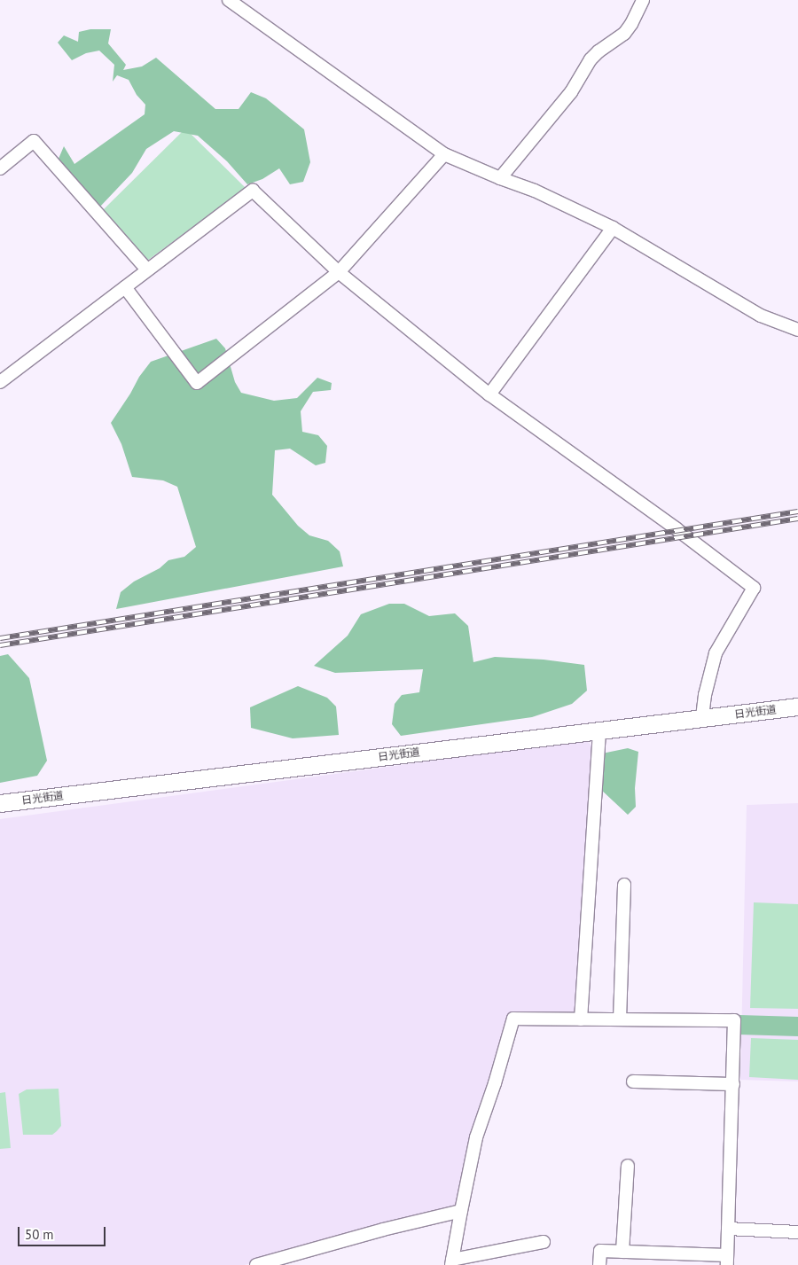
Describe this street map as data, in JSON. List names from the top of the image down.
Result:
{
  "streets": {
    "main road": ["日光街道"]
  },
  "scale_bar": "50 m"
}
